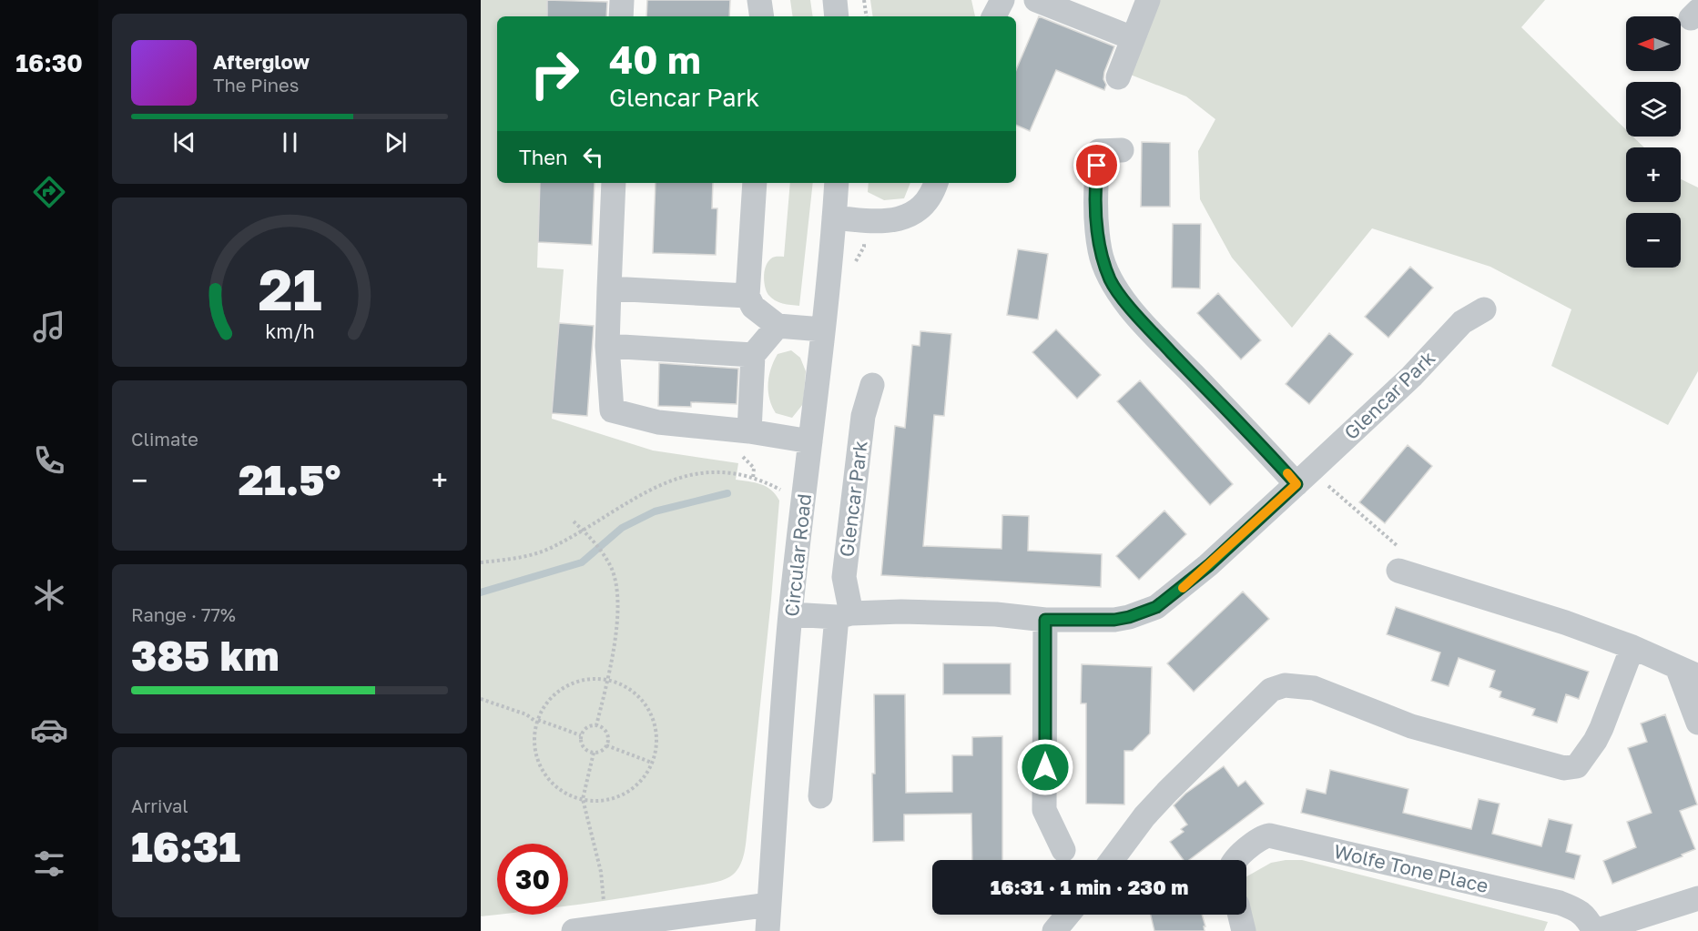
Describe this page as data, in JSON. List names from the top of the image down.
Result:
{
  "streets": {
    "street": ["Glencar Park", "Circular Road", "Wolfe Tone Place"]
  },
  "crossings": [
    ["Glencar Park", "Circular Road"]
  ],
  "north": "left",
  "page": {
    "tabs": "16:30",
    "map_buttons": ["+", "−"],
    "turn": ["40 m", "Glencar Park"],
    "song": ["Afterglow", "The Pines"],
    "then": "Then",
    "tile": [
      "Climate",
      ["Range · 77%", "385 km"],
      ["Arrival", "16:31"]
    ],
    "heat": ["−", "21.5°", "+"],
    "limit": "30",
    "trip": "16:31 · 1 min · 230 m",
    "gauge": ["21", "km/h"]
  }
}
